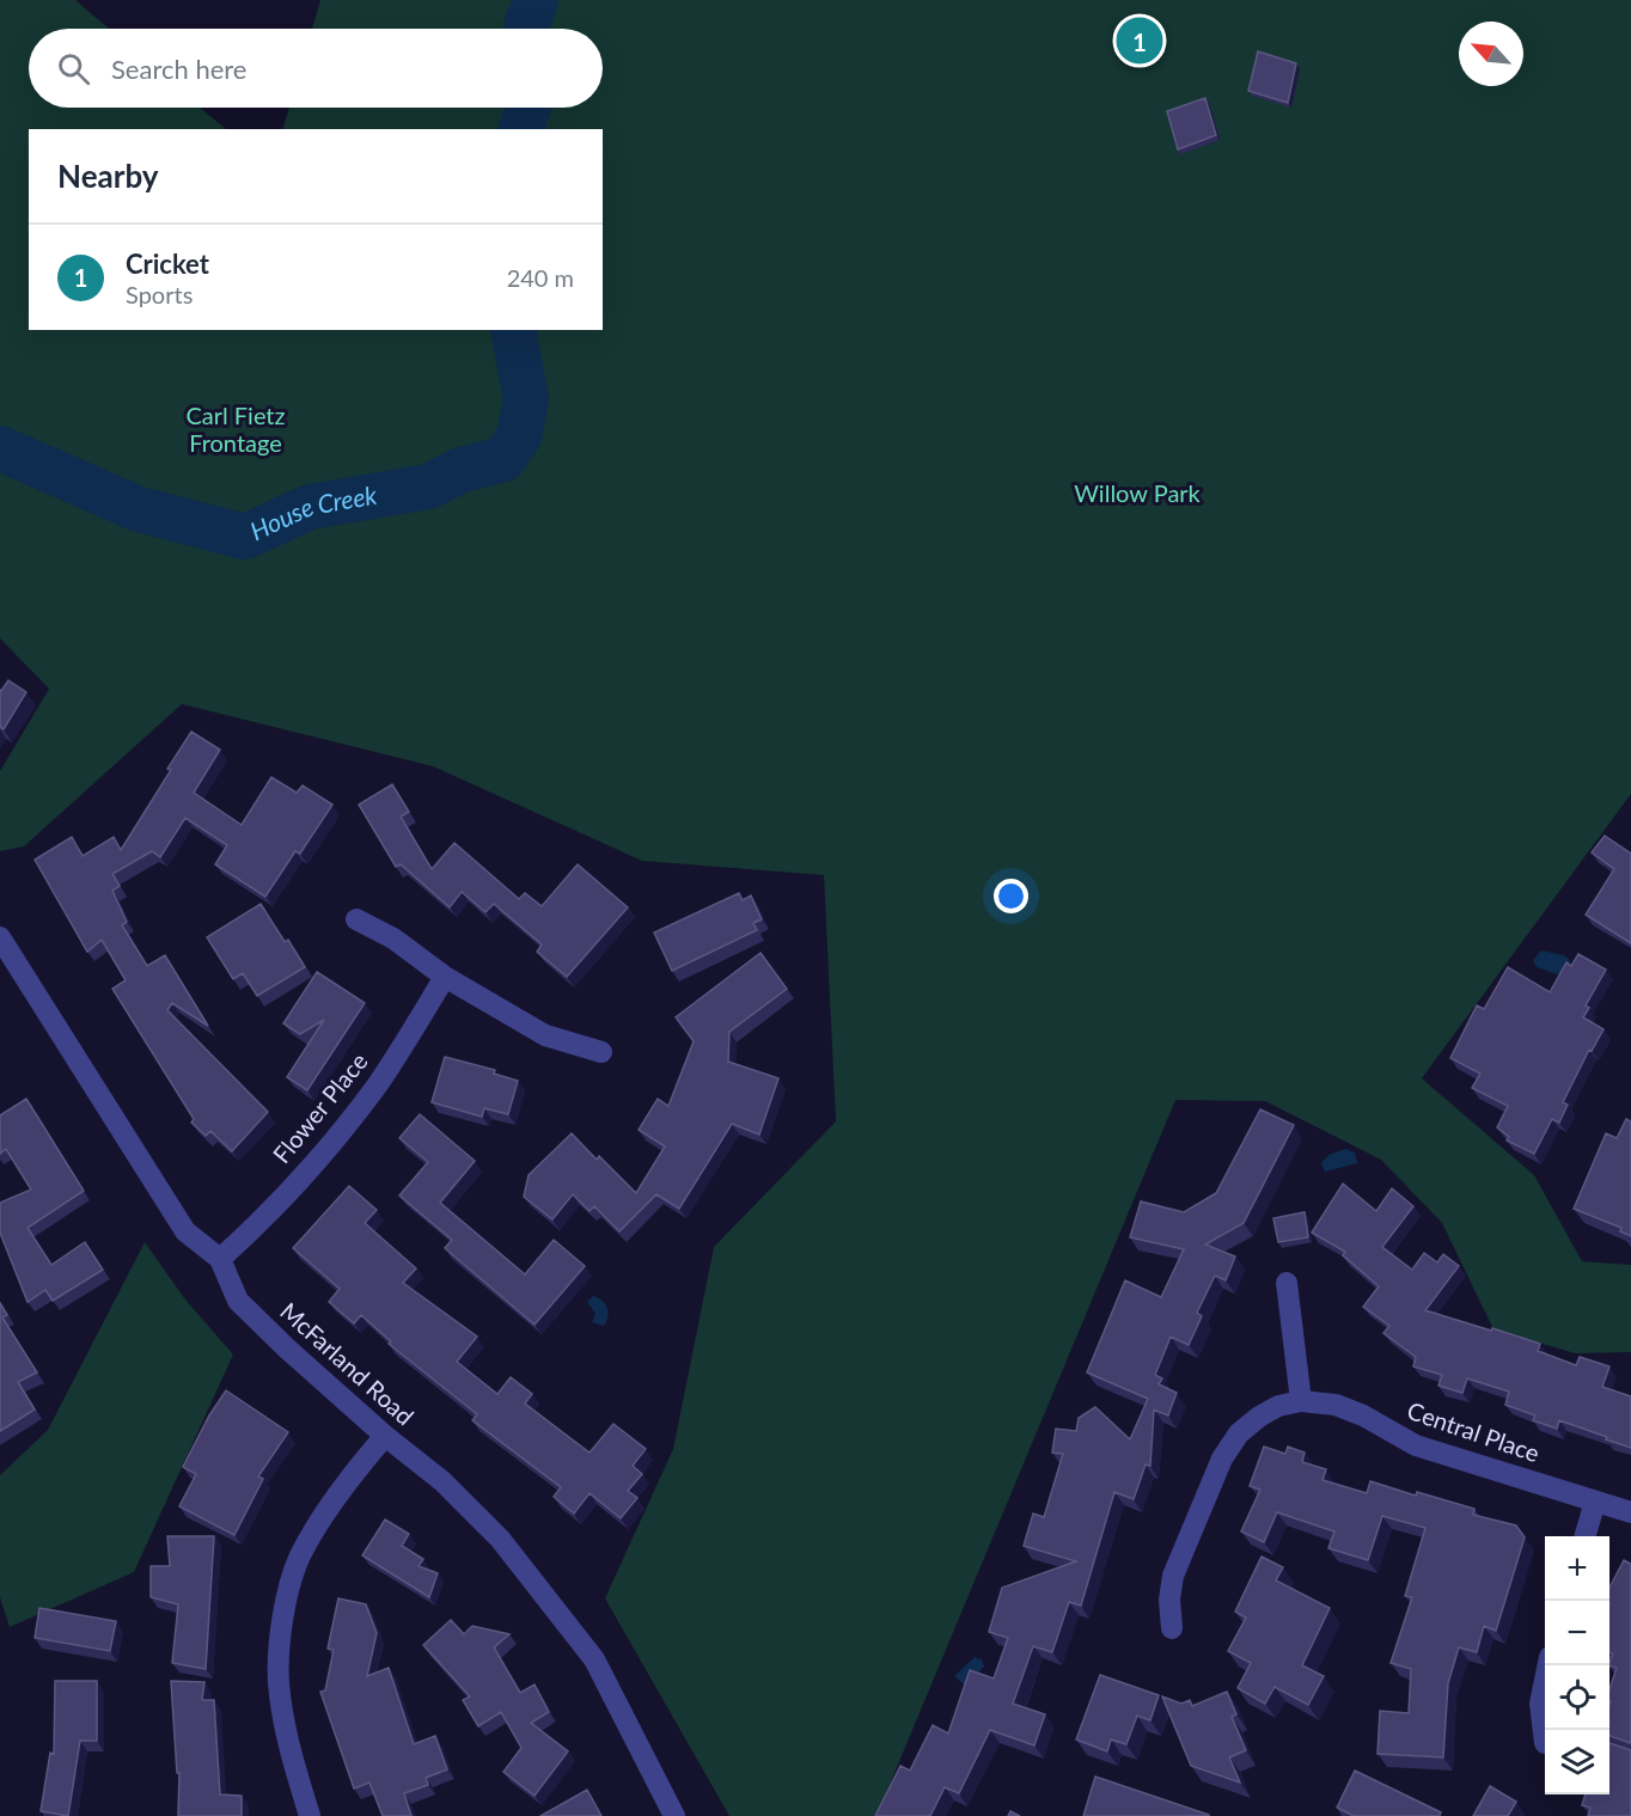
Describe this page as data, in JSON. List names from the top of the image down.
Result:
{
  "streets": {
    "street": ["Flower Place", "McFarland Road", "Central Place"]
  },
  "crossings": [
    ["Flower Place", "McFarland Road"]
  ],
  "water": ["House Creek"],
  "parks": ["Carl Fietz Frontage", "Willow Park"],
  "north": "top left",
  "page": {
    "pins": "1",
    "search": "Search here",
    "heading": "Nearby",
    "list": [
      {
        "mark": "1",
        "name": "Cricket",
        "note": "Sports",
        "value": "240 m"
      }
    ],
    "map_buttons": ["+", "−"]
  }
}
